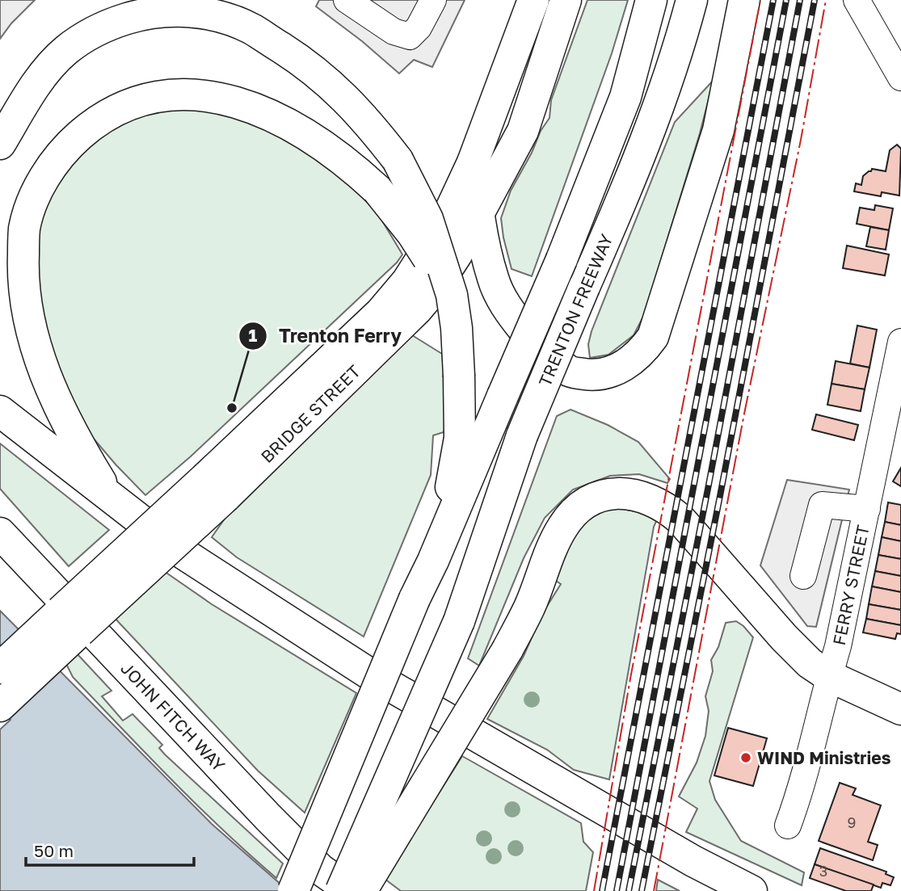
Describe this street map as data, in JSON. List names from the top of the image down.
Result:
{
  "streets": {
    "main road": ["TRENTON FREEWAY", "BRIDGE STREET", "JOHN FITCH WAY"],
    "street": ["FERRY STREET"]
  },
  "places": ["Trenton Ferry", "WIND Ministries"],
  "house_numbers": ["9", "3"],
  "scale_bar": "50 m"
}
